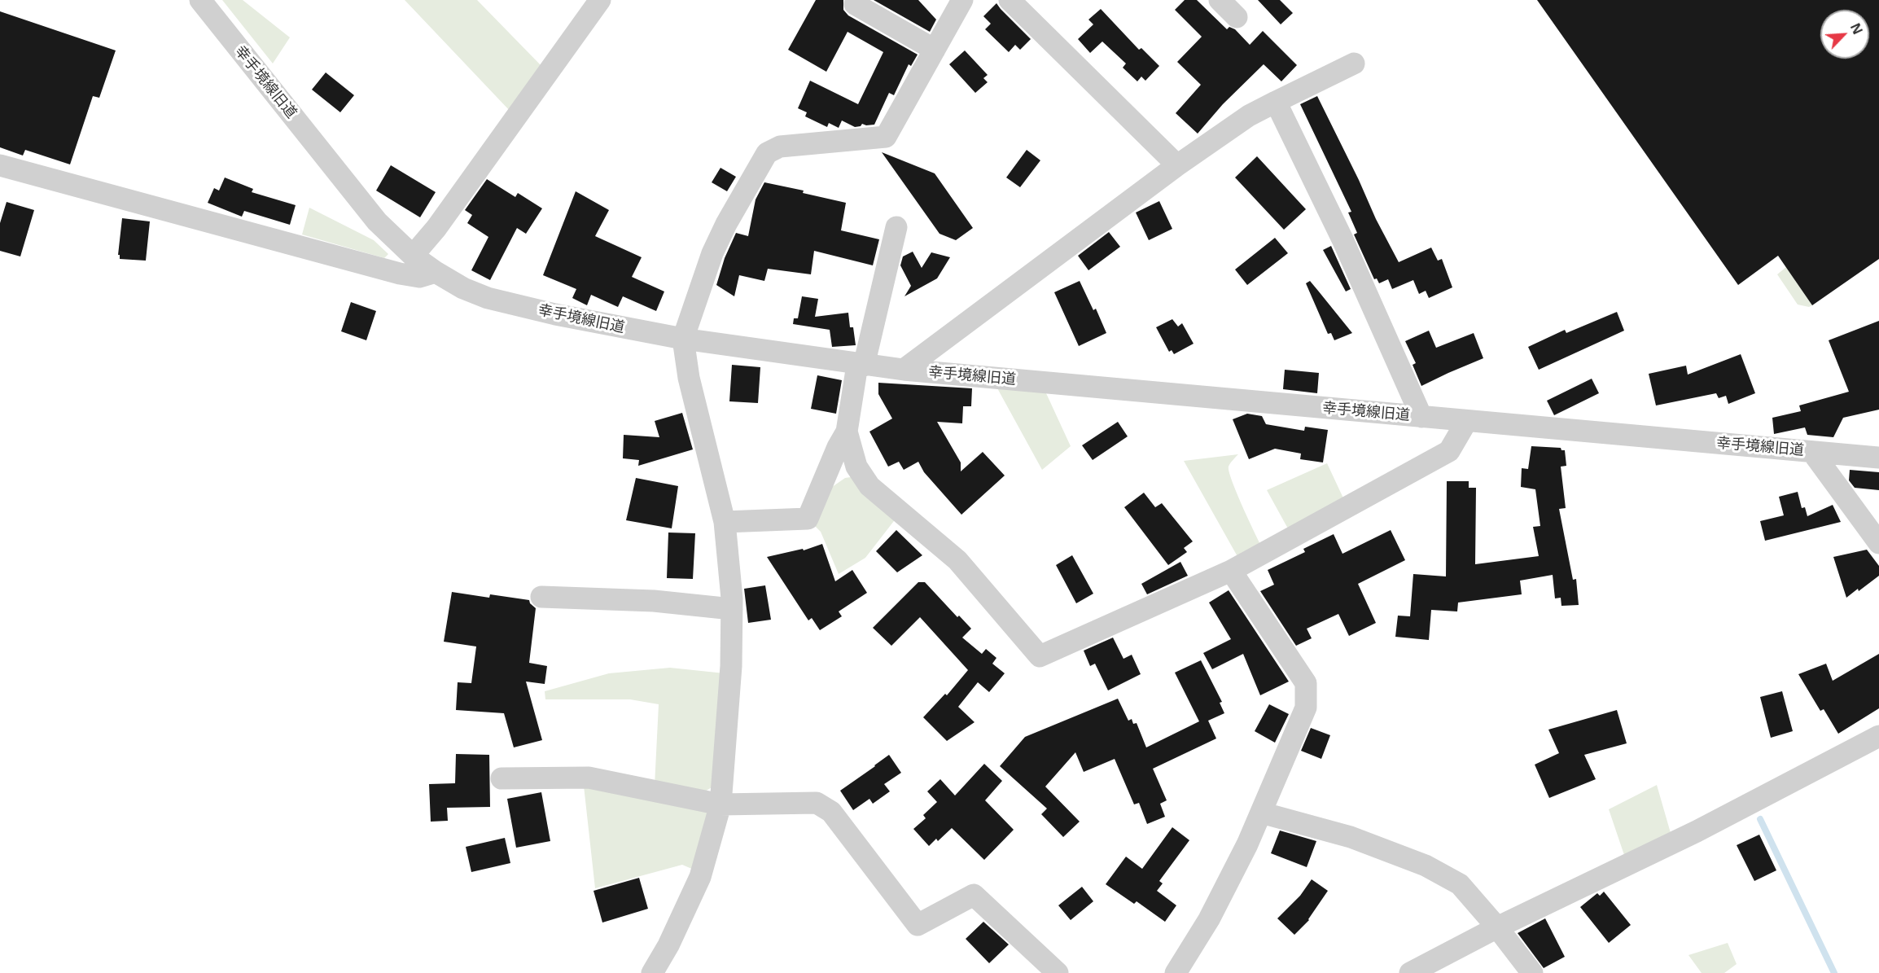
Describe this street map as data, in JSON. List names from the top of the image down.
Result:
{
  "streets": {
    "street": ["幸手境線旧道"]
  },
  "north": "top right"
}
